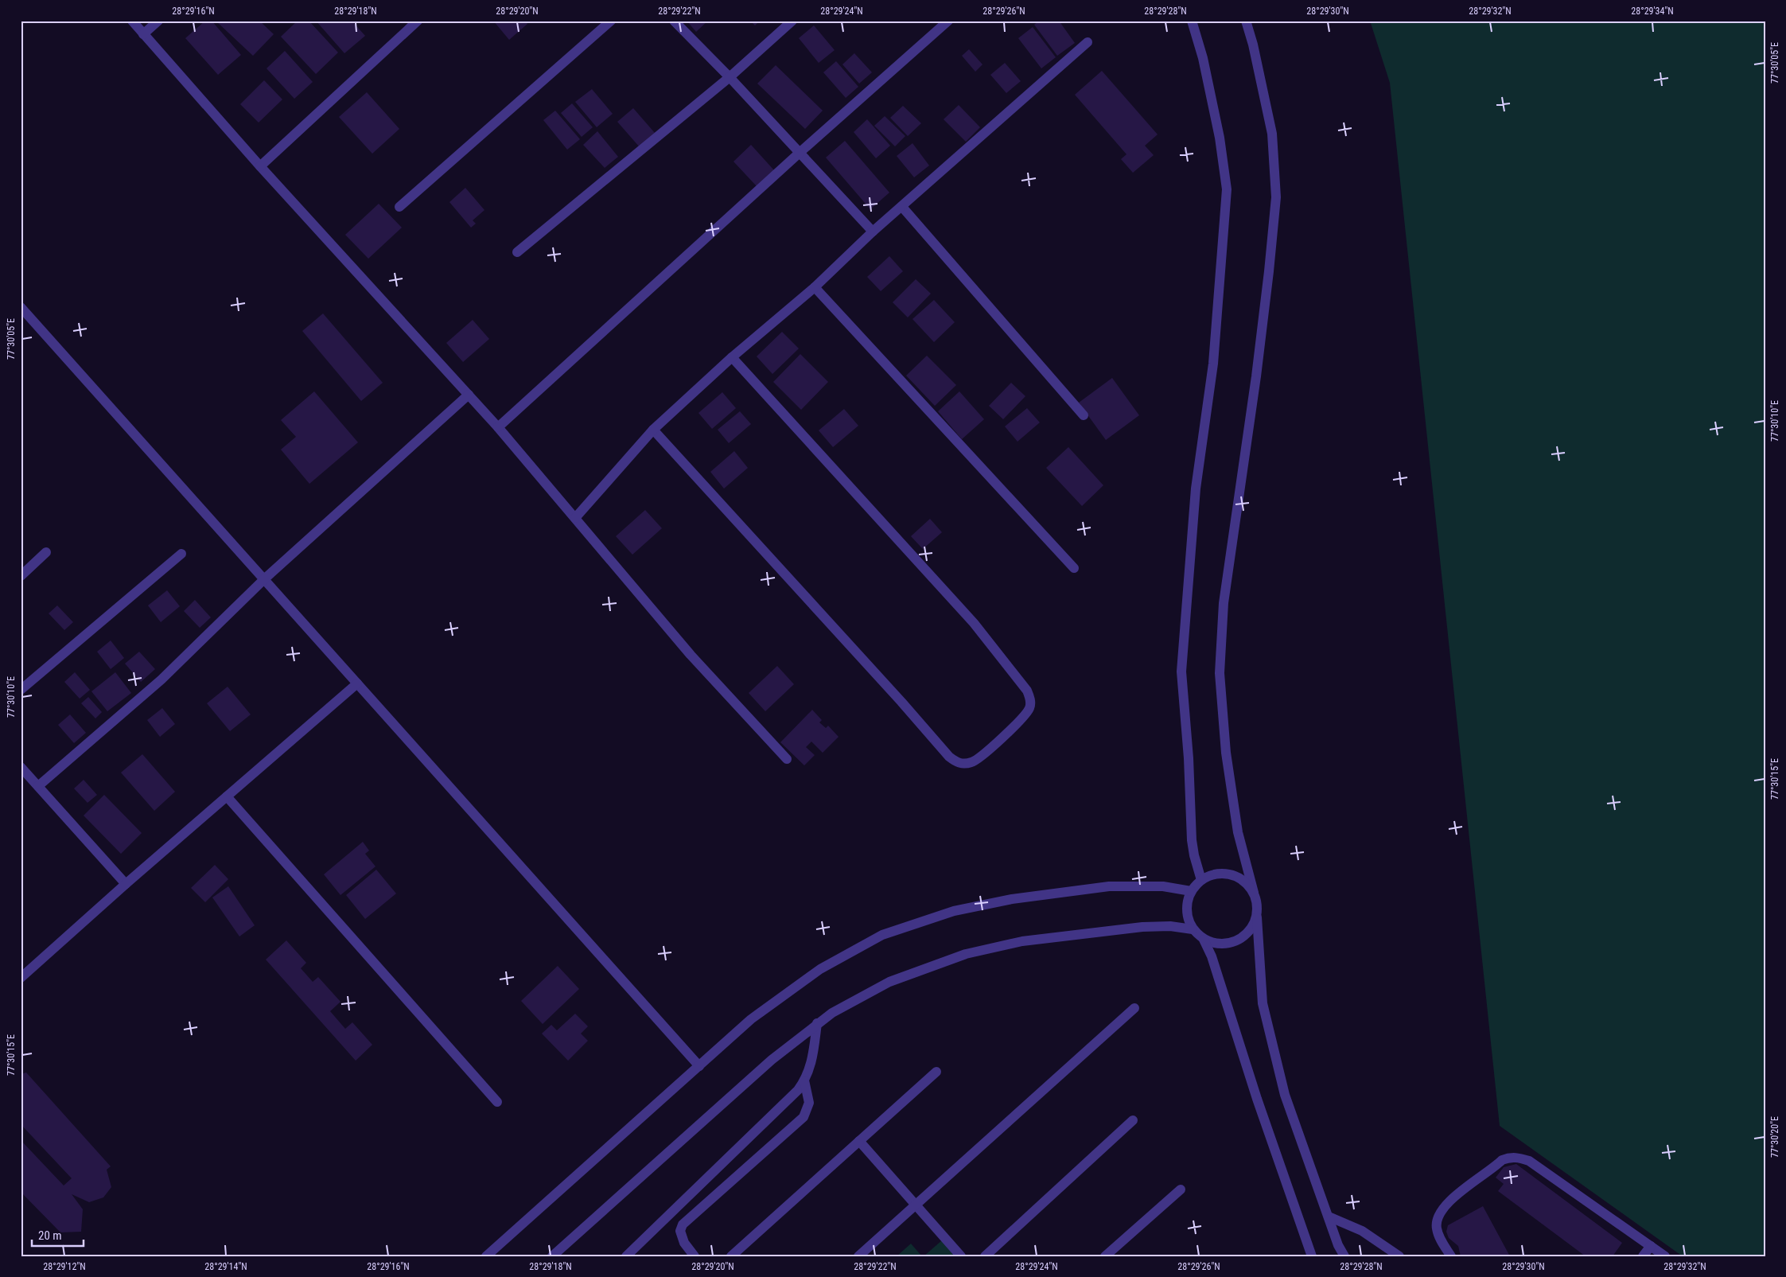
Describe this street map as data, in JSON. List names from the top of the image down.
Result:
{
  "scale_bar": "20 m",
  "coordinates": [
    "28°29'16\"N",
    "28°29'18\"N",
    "28°29'20\"N",
    "28°29'22\"N",
    "28°29'24\"N",
    "28°29'26\"N",
    "28°29'28\"N",
    "28°29'30\"N",
    "28°29'32\"N",
    "28°29'34\"N",
    "77°30'05\"E",
    "77°30'10\"E",
    "77°30'15\"E",
    "77°30'20\"E",
    "28°29'12\"N",
    "28°29'14\"N"
  ]
}
